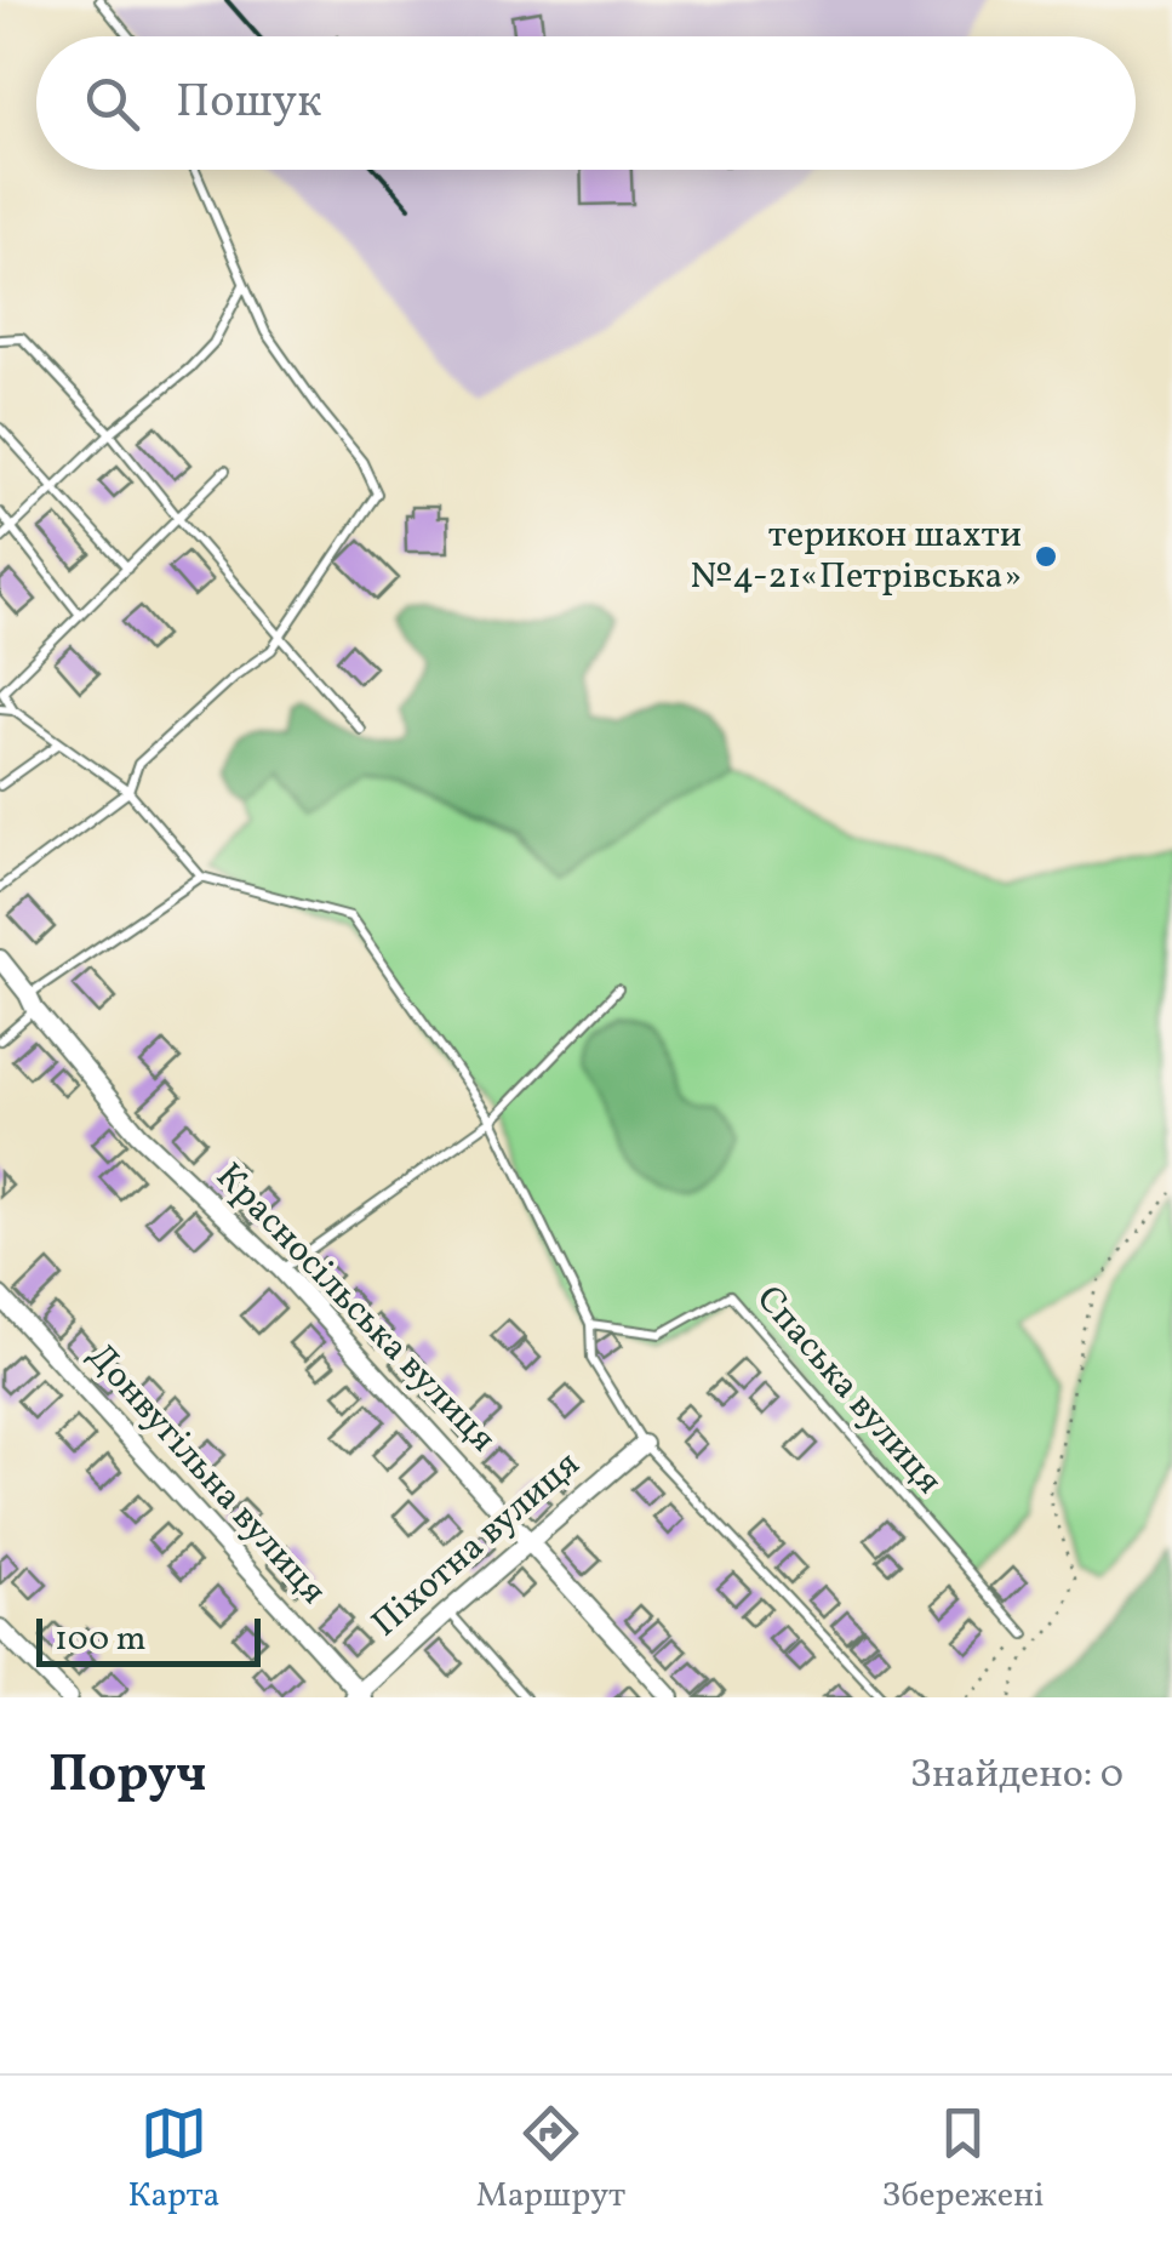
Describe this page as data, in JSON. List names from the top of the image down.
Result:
{
  "streets": {
    "street": ["Красносільська вулиця", "Донвугільна вулиця", "Піхотна вулиця"],
    "lane": ["Спаська вулиця"]
  },
  "crossings": [
    ["Красносільська вулиця", "Піхотна вулиця"],
    ["Донвугільна вулиця", "Піхотна вулиця"]
  ],
  "places": ["терикон шахти №4-21«Петрівська»"],
  "scale_bar": "100 m",
  "page": {
    "search": "Пошук",
    "scale": "100 m",
    "heading": ["Поруч", "Знайдено: 0"],
    "nav": ["Карта", "Маршрут", "Збережені"]
  }
}
